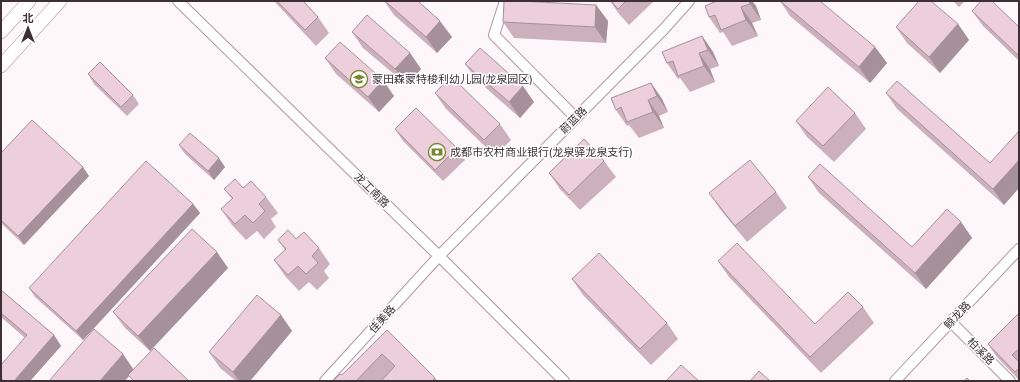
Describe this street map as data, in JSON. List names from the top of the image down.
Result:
{
  "streets": {
    "street": [
      "蔚蓝路",
      "龙工南路",
      "鲸龙路",
      "佳美路",
      "柏溪路"
    ]
  },
  "crossings": [
    ["蔚蓝路", "龙工南路"],
    ["蔚蓝路", "佳美路"],
    ["龙工南路", "佳美路"],
    ["鲸龙路", "柏溪路"]
  ],
  "places": {
    "school or university": ["蒙田森蒙特梭利幼儿园(龙泉园区)"],
    "bank": ["成都市农村商业银行(龙泉驿龙泉支行)"]
  },
  "north": "top"
}
